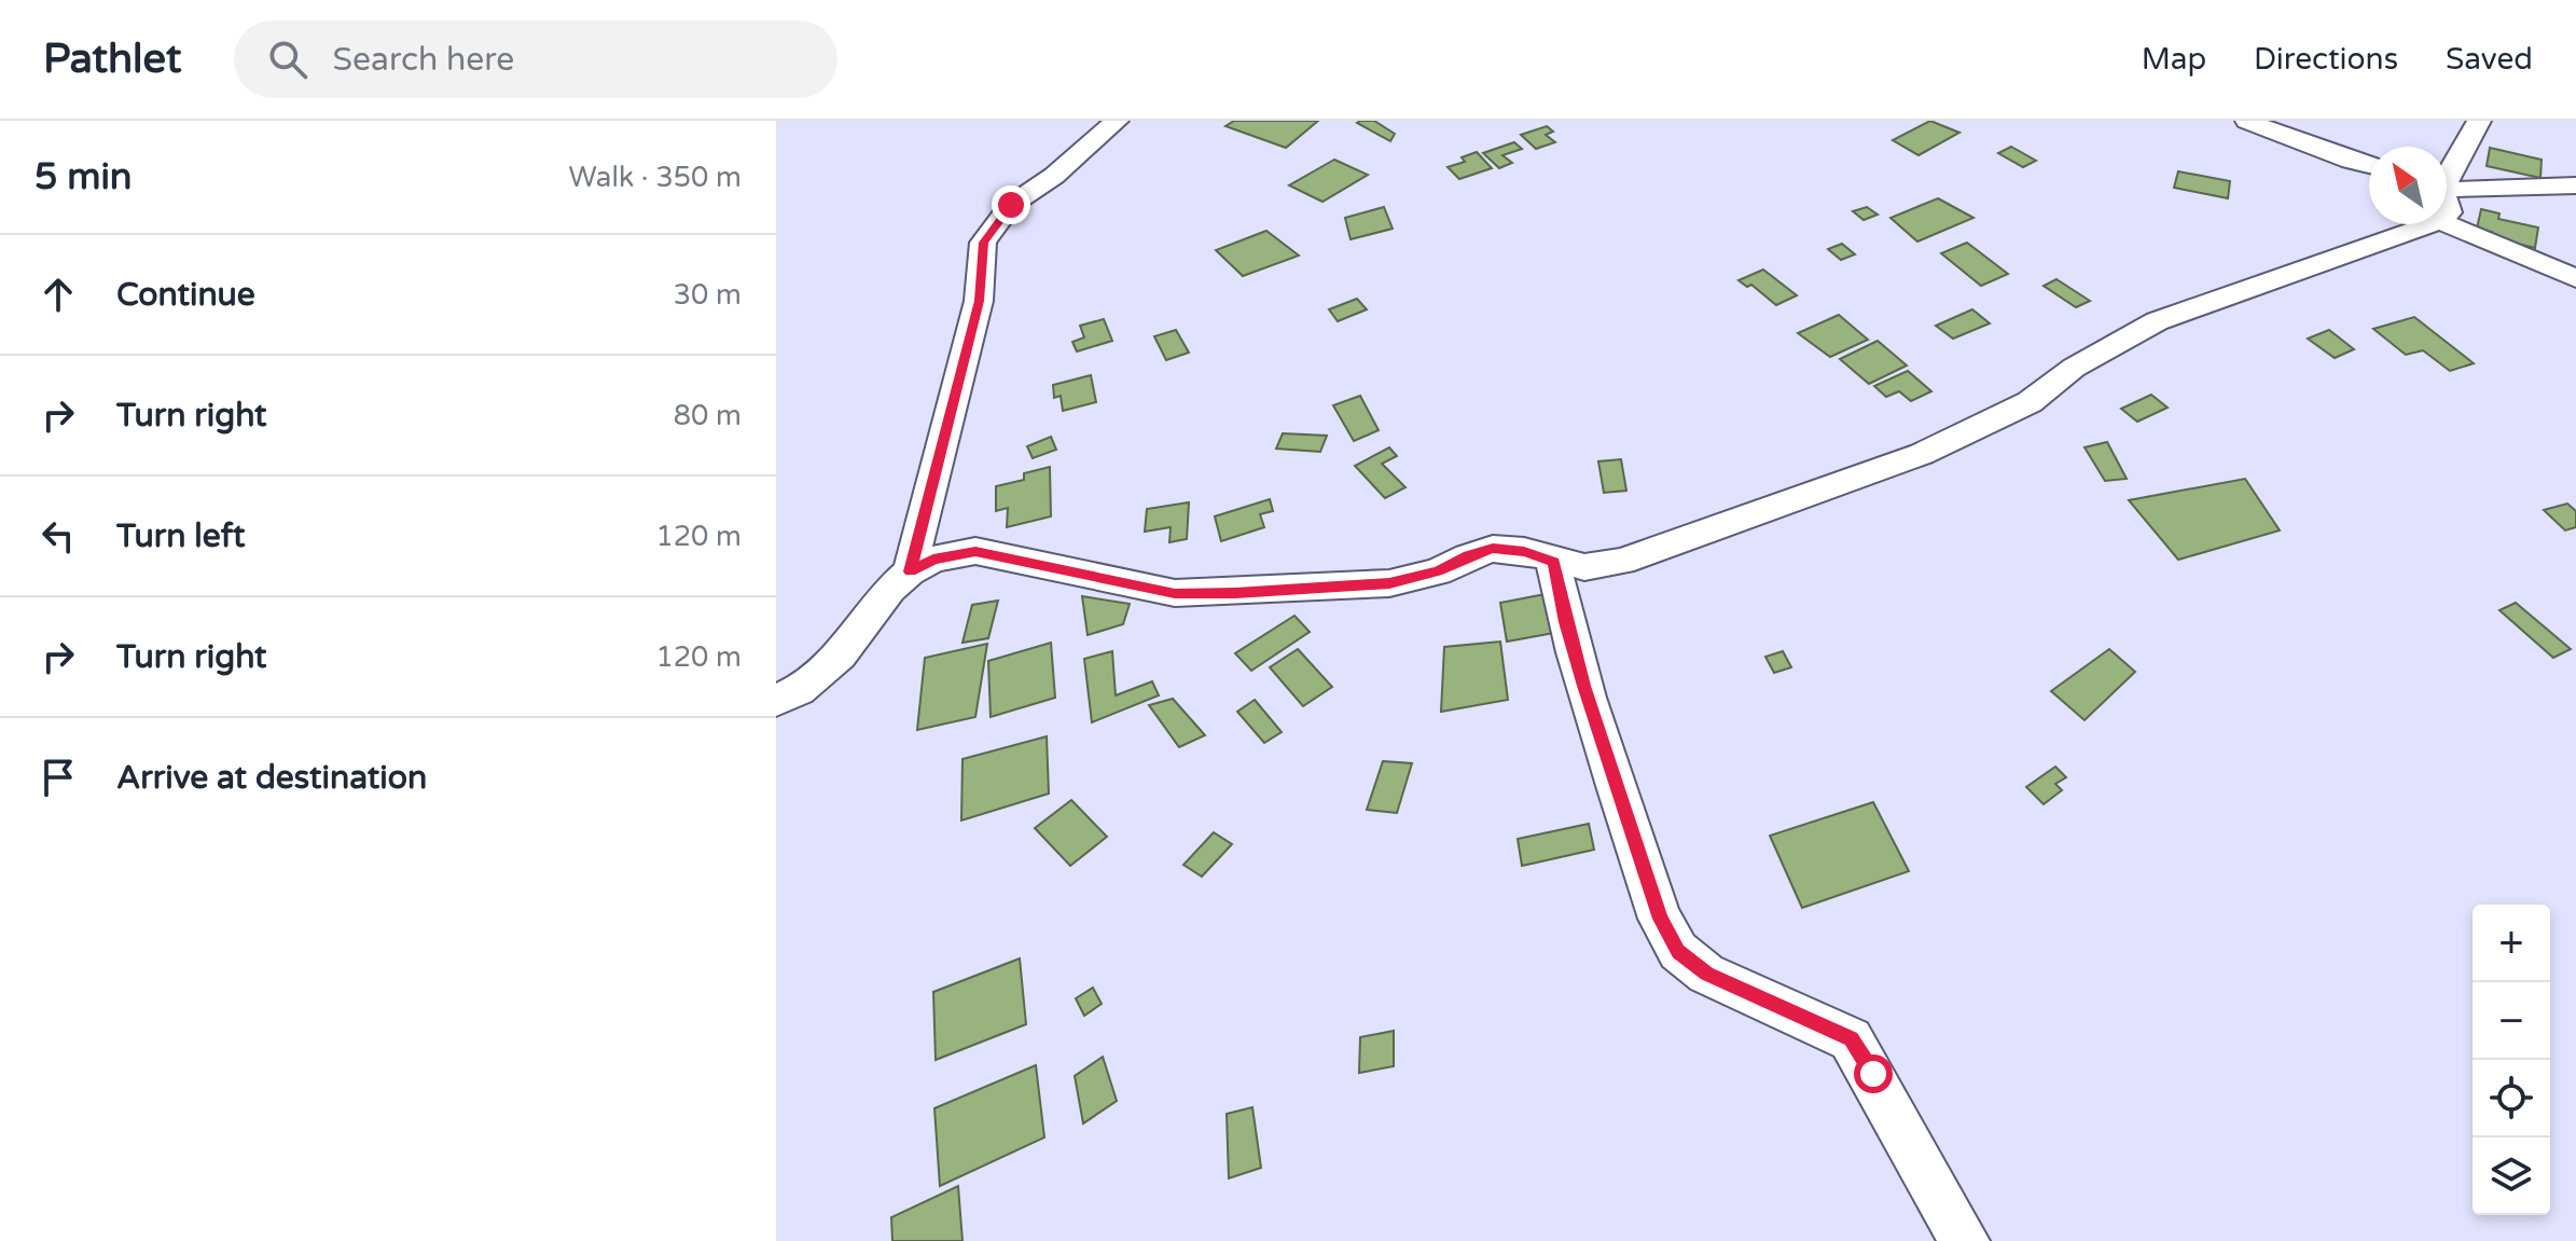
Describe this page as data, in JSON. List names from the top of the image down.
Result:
{
  "north": "top left",
  "page": {
    "header": "Pathlet",
    "search": "Search here",
    "nav": ["Map", "Directions", "Saved"],
    "heading": ["5 min", "Walk · 350 m"],
    "list": [
      ["Continue", "30 m"],
      ["Turn right", "80 m"],
      ["Turn left", "120 m"],
      ["Turn right", "120 m"],
      "Arrive at destination"
    ],
    "map_buttons": ["+", "−"]
  }
}
